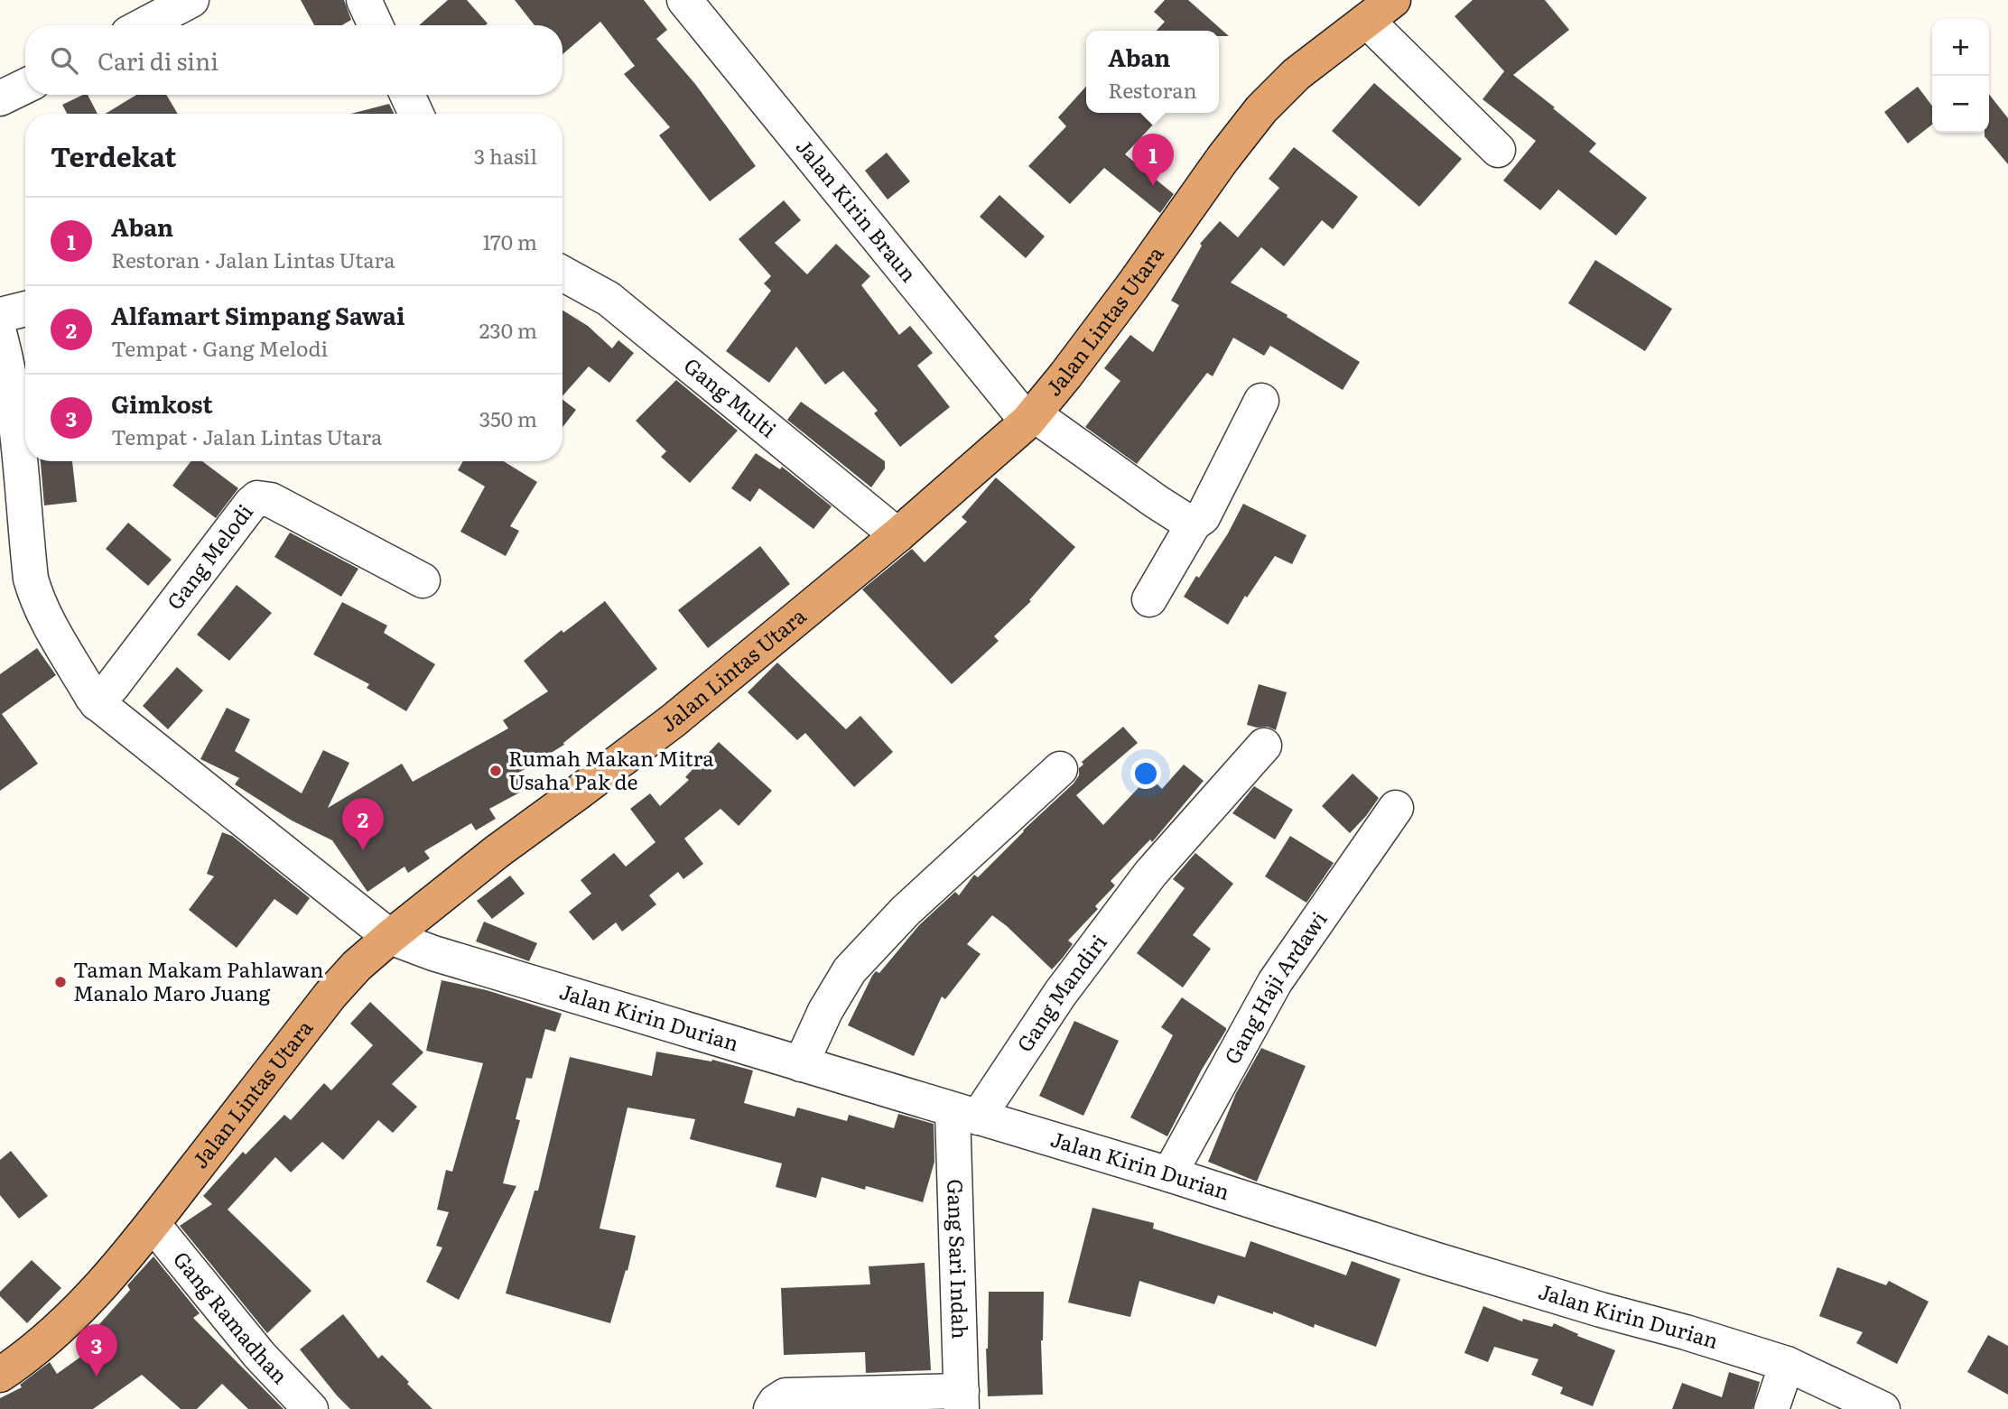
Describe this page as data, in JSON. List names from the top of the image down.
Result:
{
  "streets": {
    "highway": ["Jalan Lintas Utara"],
    "street": [
      "Jalan Kirin Braun",
      "Gang Multi",
      "Gang Melodi",
      "Gang Haji Ardawi",
      "Gang Mandiri",
      "Jalan Kirin Durian",
      "Gang Sari Indah",
      "Gang Ramadhan"
    ]
  },
  "crossings": [
    ["Jalan Kirin Braun", "Jalan Lintas Utara"],
    ["Jalan Lintas Utara", "Gang Multi"],
    ["Jalan Lintas Utara", "Jalan Kirin Durian"],
    ["Jalan Lintas Utara", "Gang Ramadhan"],
    ["Gang Haji Ardawi", "Jalan Kirin Durian"],
    ["Gang Mandiri", "Jalan Kirin Durian"],
    ["Gang Mandiri", "Gang Sari Indah"],
    ["Jalan Kirin Durian", "Gang Sari Indah"]
  ],
  "places": ["Rumah Makan Mitra Usaha Pak de", "Taman Makam Pahlawan Manalo Maro Juang"],
  "page": {
    "map_buttons": ["+", "−"],
    "search": "Cari di sini",
    "popup": ["Aban", "Restoran"],
    "heading": ["Terdekat", "3 hasil"],
    "pins": ["1", "2", "3"],
    "list": [
      {
        "mark": "1",
        "name": "Aban",
        "note": "Restoran · Jalan Lintas Utara",
        "value": "170 m"
      },
      {
        "mark": "2",
        "name": "Alfamart Simpang Sawai",
        "note": "Tempat · Gang Melodi",
        "value": "230 m"
      },
      {
        "mark": "3",
        "name": "Gimkost",
        "note": "Tempat · Jalan Lintas Utara",
        "value": "350 m"
      }
    ]
  }
}
